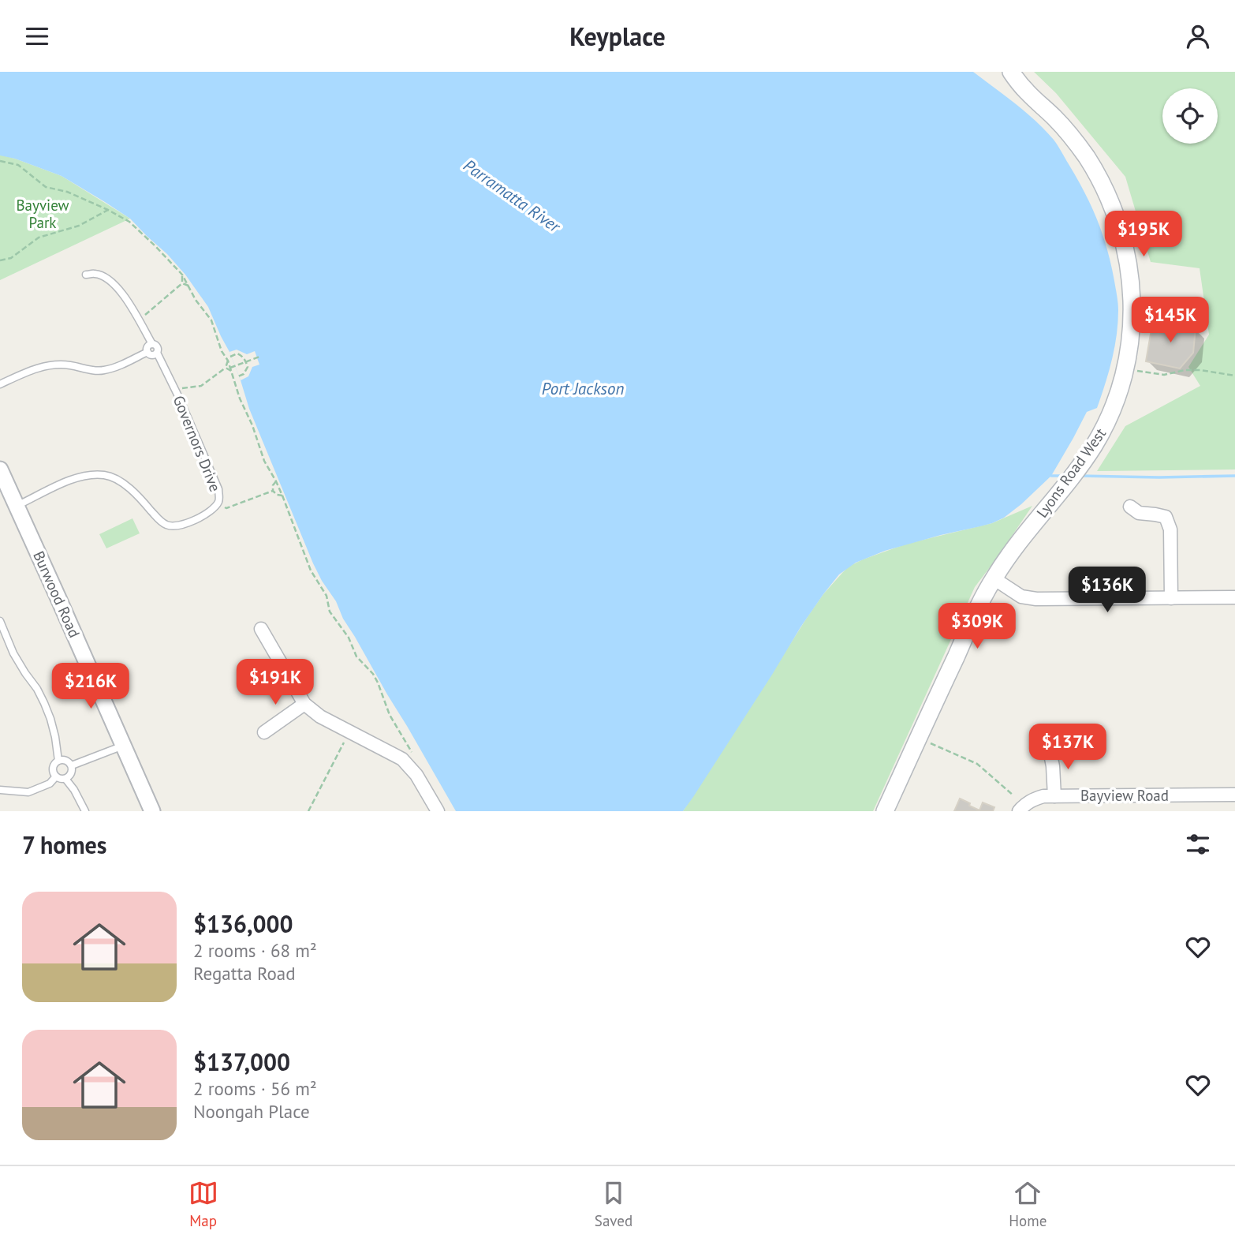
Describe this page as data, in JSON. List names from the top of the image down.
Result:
{
  "streets": {
    "main road": ["Lyons Road West"],
    "street": ["Burwood Road", "Bayview Road"],
    "lane": ["Governors Drive"]
  },
  "crossings": [
    ["Governors Drive", "Burwood Road"]
  ],
  "water": ["Parramatta River", "Port Jackson"],
  "parks": ["Bayview Park"],
  "page": {
    "header": "Keyplace",
    "price": [
      "$195K",
      "$145K",
      "$136K",
      "$309K",
      "$191K",
      "$216K",
      "$137K"
    ],
    "heading": "7 homes",
    "list": [
      {
        "name": "$136,000",
        "note": "2 rooms · 68 m² · Regatta Road"
      },
      {
        "name": "$137,000",
        "note": "2 rooms · 56 m² · Noongah Place"
      }
    ],
    "tabs": ["Map", "Saved", "Home"]
  }
}
